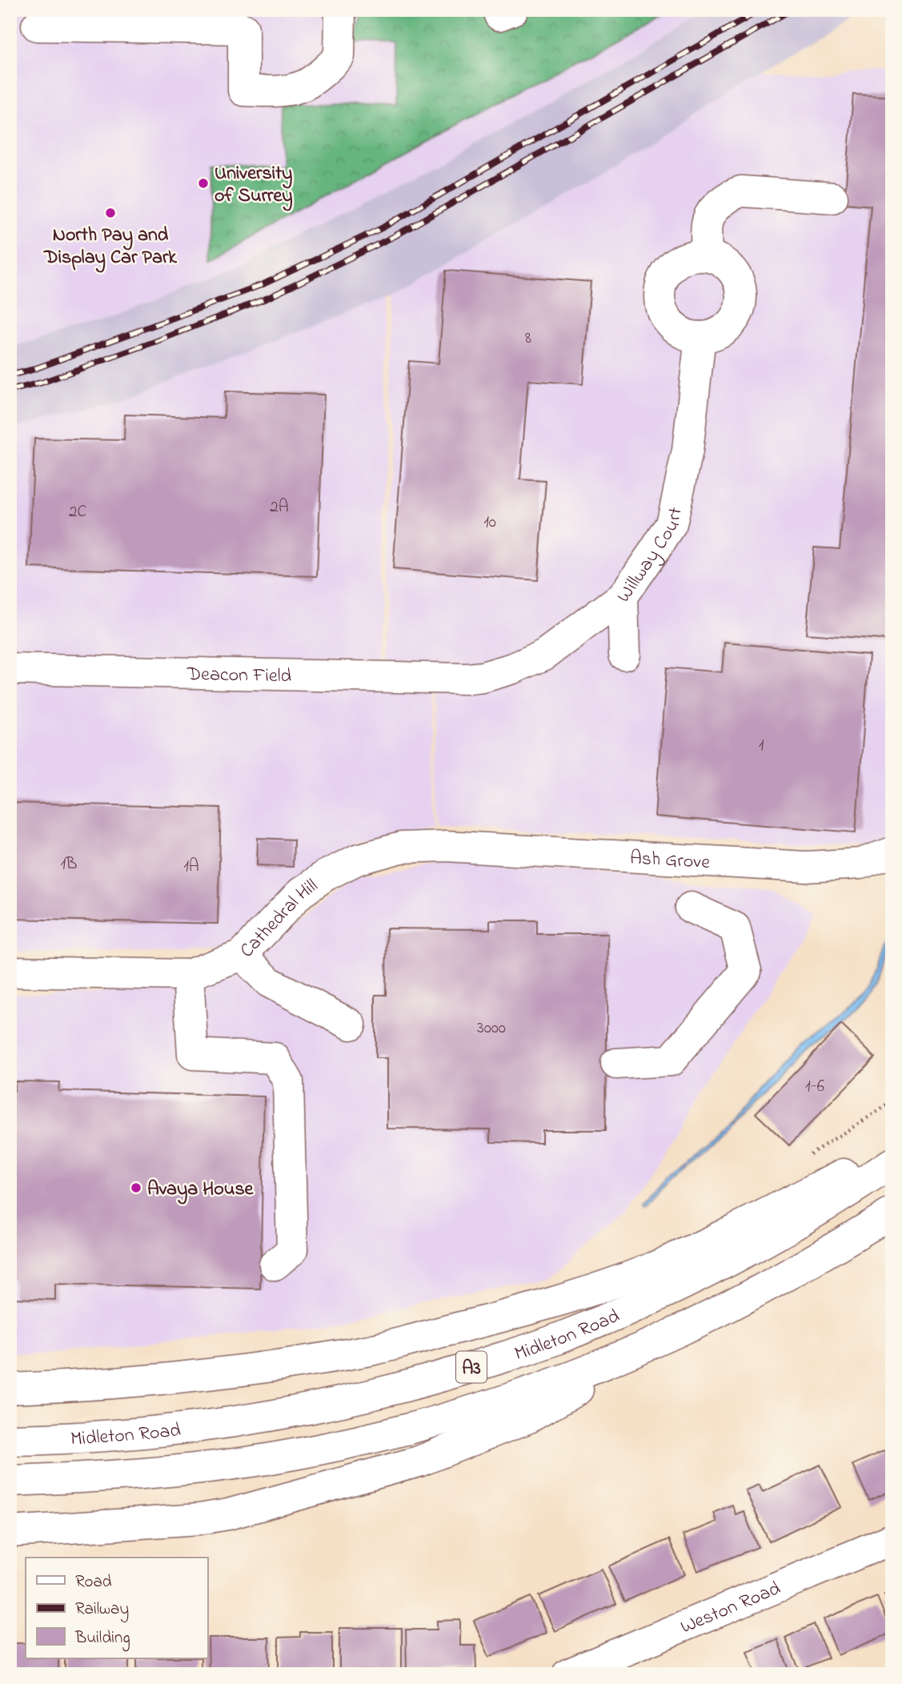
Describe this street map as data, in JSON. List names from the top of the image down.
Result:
{
  "streets": {
    "main road": [
      "Willway Court",
      "Deacon Field",
      "Ash Grove",
      "Cathedral Hill",
      "Midleton Road",
      "A3",
      "Weston Road"
    ]
  },
  "crossings": [
    ["Willway Court", "Deacon Field"],
    ["Ash Grove", "Cathedral Hill"]
  ],
  "places": ["University of Surrey", "North Pay and Display Car Park", "Avaya House"],
  "house_numbers": [
    "8",
    "2A",
    "2C",
    "10",
    "1",
    "1B",
    "1A",
    "3000",
    "1-6"
  ],
  "legend": ["Road", "Railway", "Building"]
}
